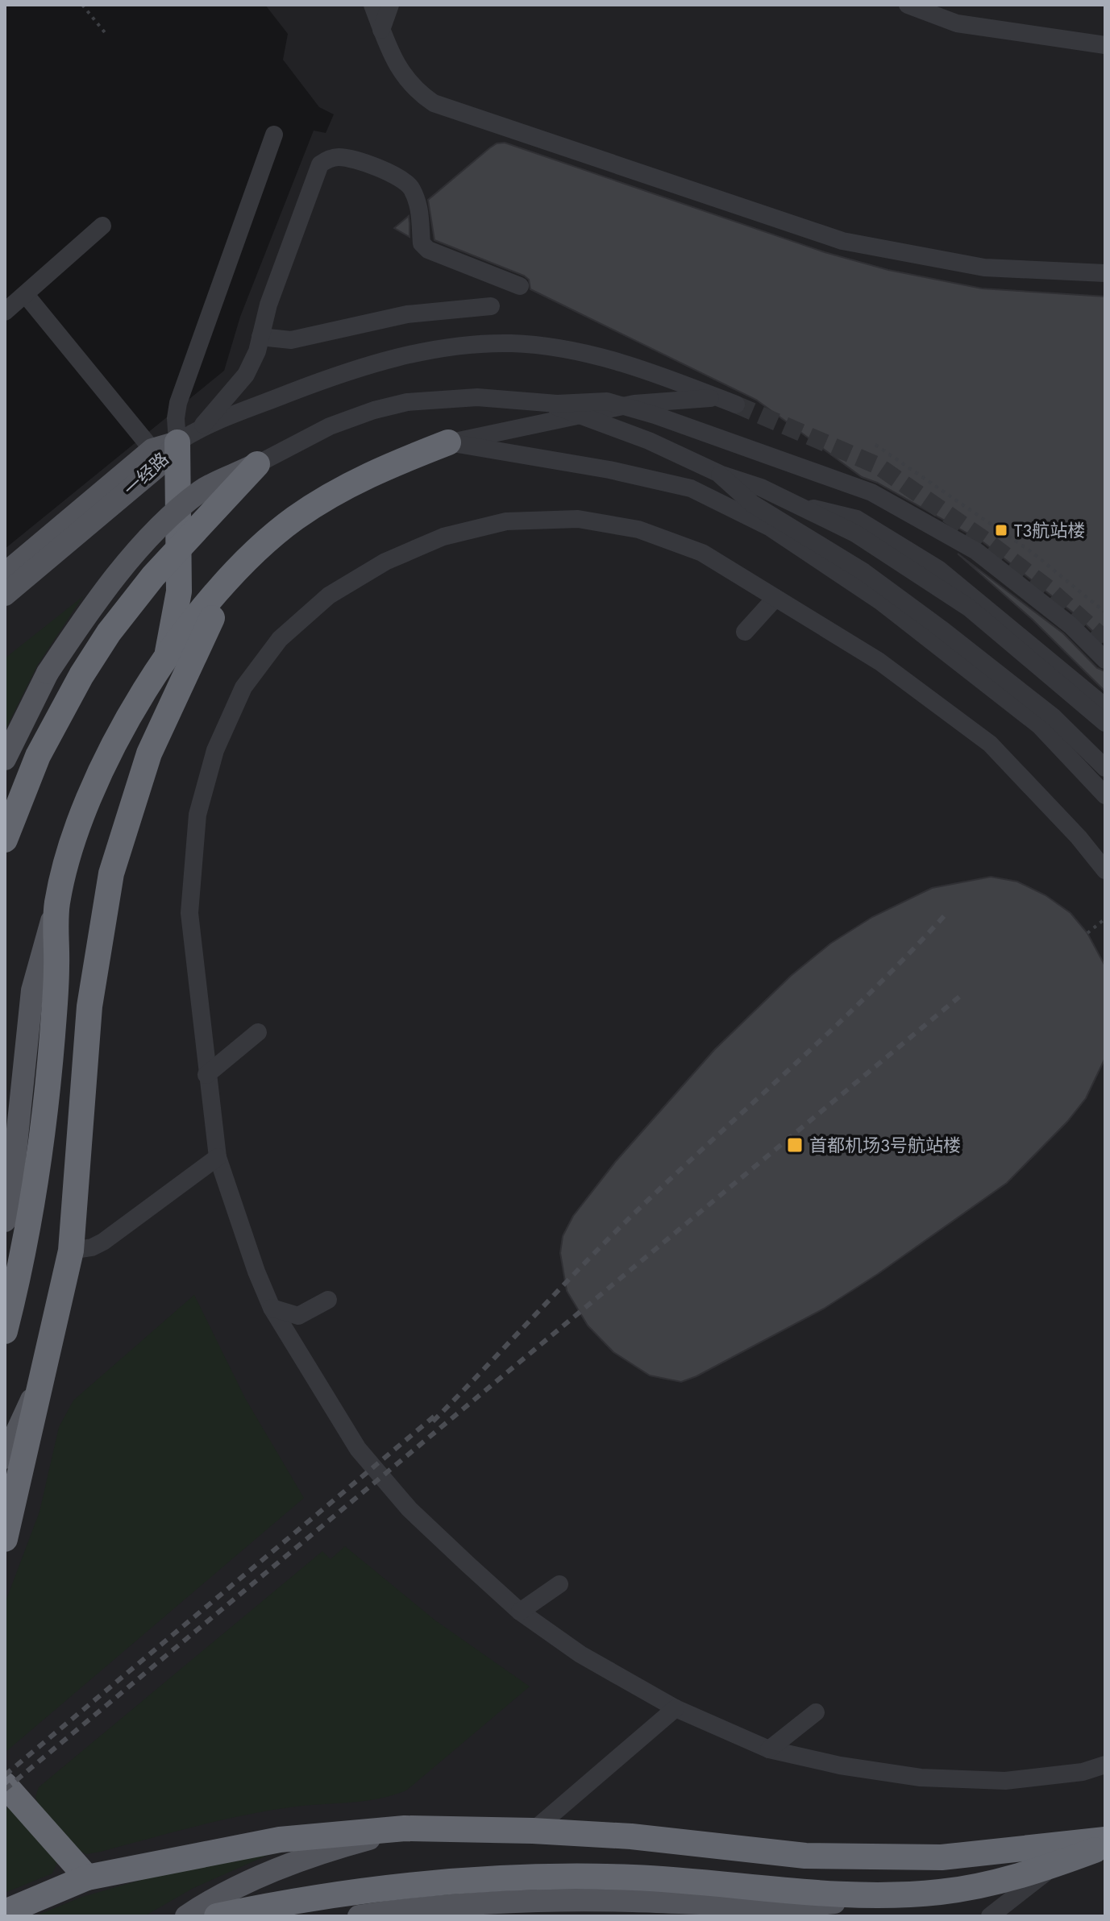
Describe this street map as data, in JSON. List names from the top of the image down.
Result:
{
  "streets": {
    "main road": ["一经路"]
  },
  "places": {
    "transit": ["T3航站楼", "首都机场3号航站楼"]
  }
}
